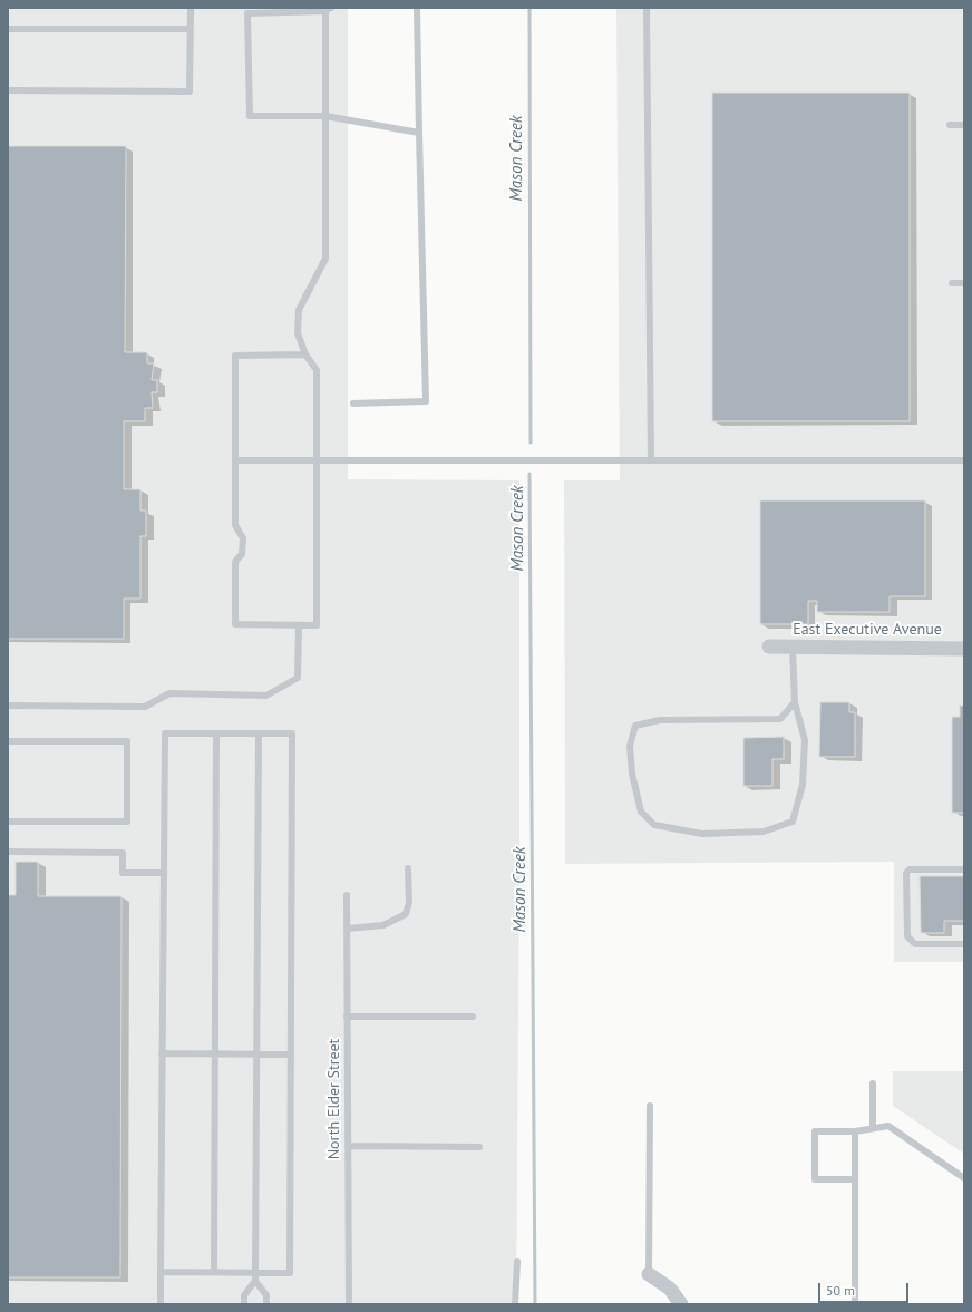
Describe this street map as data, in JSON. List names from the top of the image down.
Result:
{
  "streets": {
    "street": ["East Executive Avenue"],
    "lane": ["North Elder Street"]
  },
  "water": ["Mason Creek"],
  "scale_bar": "50 m"
}
